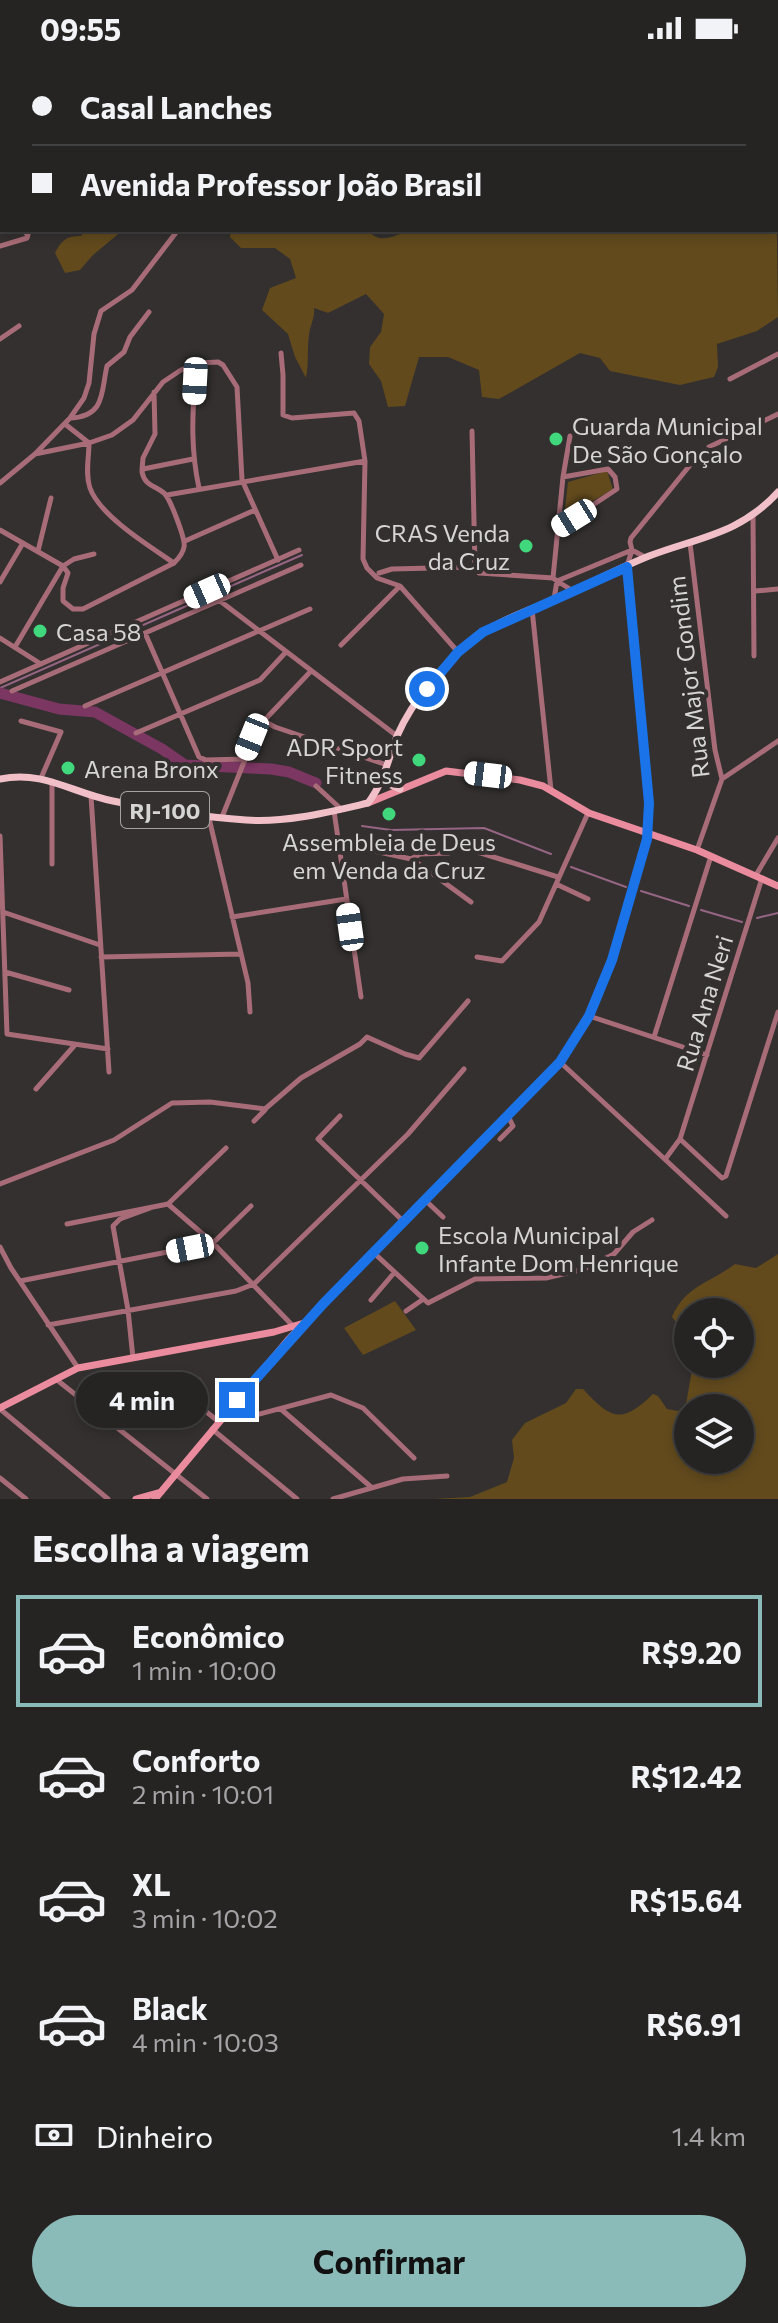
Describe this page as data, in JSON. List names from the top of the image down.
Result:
{
  "streets": {
    "main road": ["RJ-100"],
    "street": ["Rua Major Gondim", "Rua Ana Neri"]
  },
  "crossings": [
    ["Rua Major Gondim", "RJ-100"],
    ["RJ-100", "Rua Ana Neri"]
  ],
  "places": [
    "Guarda Municipal De São Gonçalo",
    "CRAS Venda da Cruz",
    "Casa 58",
    "ADR Sport Fitness",
    "Arena Bronx",
    "Assembleia de Deus em Venda da Cruz",
    "Escola Municipal Infante Dom Henrique"
  ],
  "page": {
    "status": "09:55",
    "banner": ["Casal Lanches", "Avenida Professor João Brasil"],
    "bubble": "4 min",
    "heading": "Escolha a viagem",
    "list": [
      {
        "name": "Econômico",
        "note": "1 min · 10:00",
        "value": "R$9.20"
      },
      {
        "name": "Conforto",
        "note": "2 min · 10:01",
        "value": "R$12.42"
      },
      {
        "name": "XL",
        "note": "3 min · 10:02",
        "value": "R$15.64"
      },
      {
        "name": "Black",
        "note": "4 min · 10:03",
        "value": "R$6.91"
      }
    ],
    "pay": ["Dinheiro", "1.4 km"],
    "buttons": "Confirmar"
  }
}
